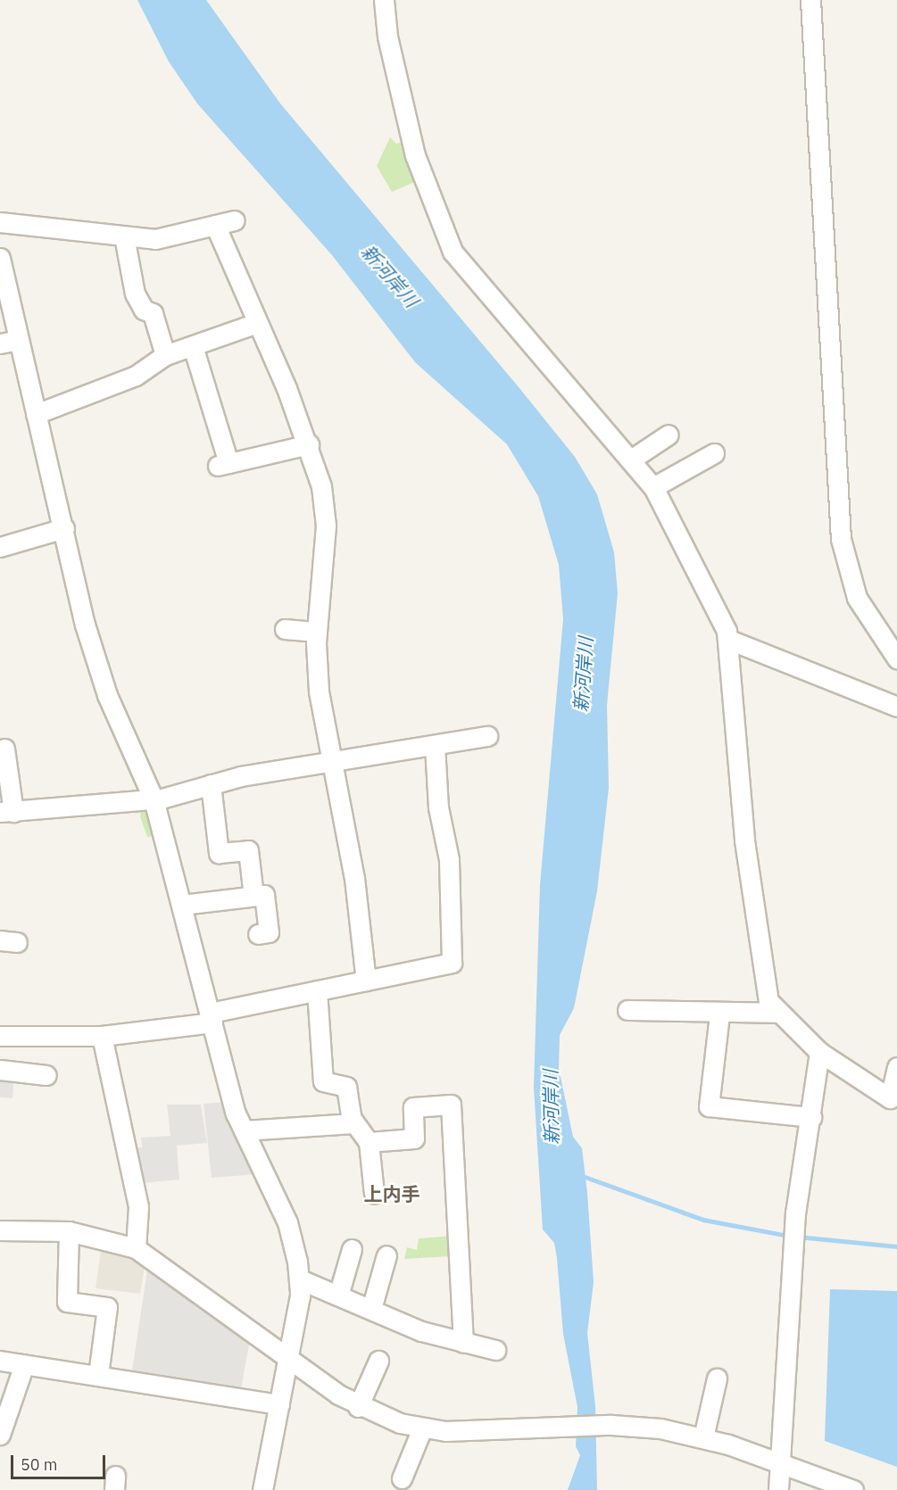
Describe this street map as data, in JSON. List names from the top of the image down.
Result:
{
  "districts": ["上内手"],
  "water": ["新河岸川"],
  "scale_bar": "50 m"
}
